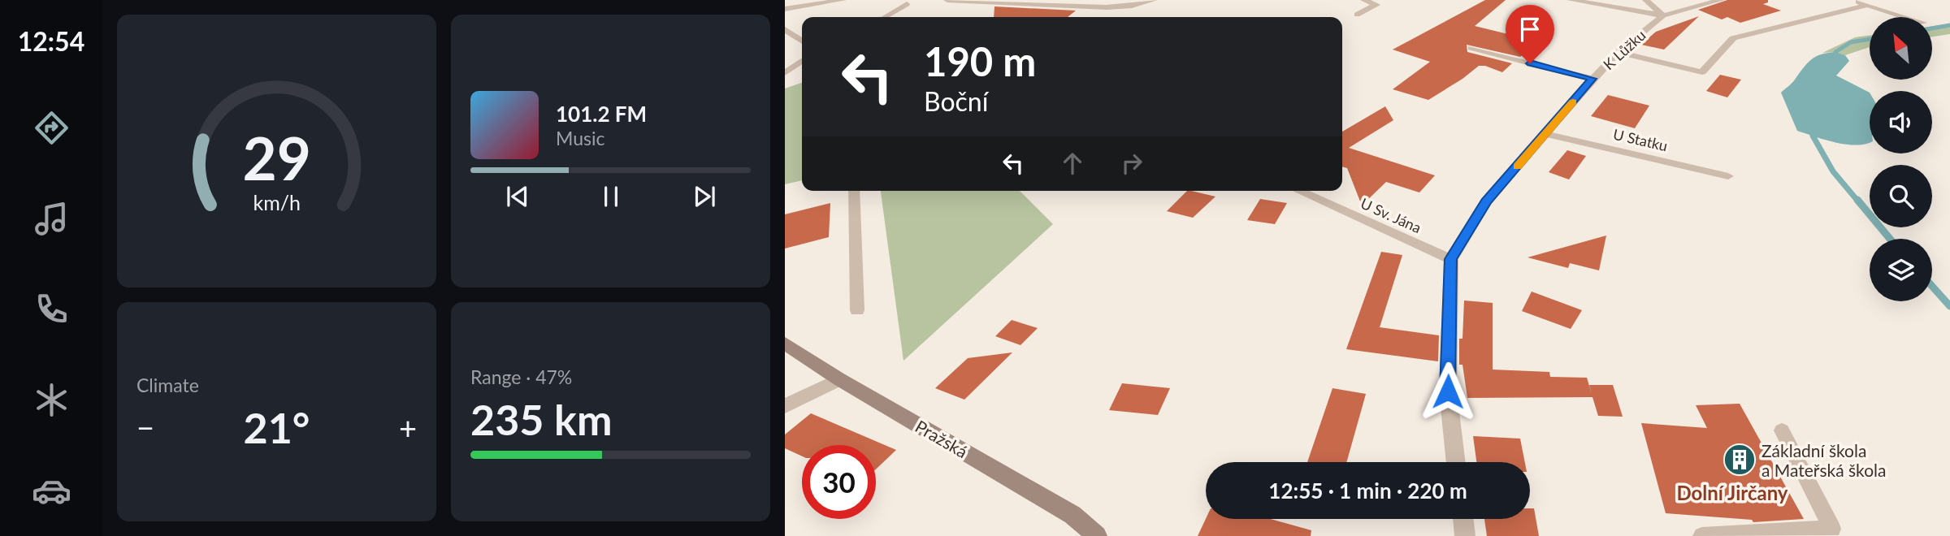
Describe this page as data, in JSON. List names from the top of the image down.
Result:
{
  "streets": {
    "main road": ["Pražská"],
    "street": ["K Lůžku", "U Statku", "U Sv. Jána"]
  },
  "crossings": [
    ["K Lůžku", "U Statku"],
    ["K Lůžku", "U Sv. Jána"]
  ],
  "districts": ["Dolní Jirčany"],
  "places": {
    "building": ["Základní škola a Mateřská škola"]
  },
  "north": "top left",
  "page": {
    "tabs": "12:54",
    "turn": ["190 m", "Boční"],
    "song": ["101.2 FM", "Music"],
    "tile": [
      "Climate",
      ["Range · 47%", "235 km"]
    ],
    "heat": ["−", "21°", "+"],
    "limit": "30",
    "trip": "12:55 · 1 min · 220 m",
    "gauge": ["29", "km/h"]
  }
}
